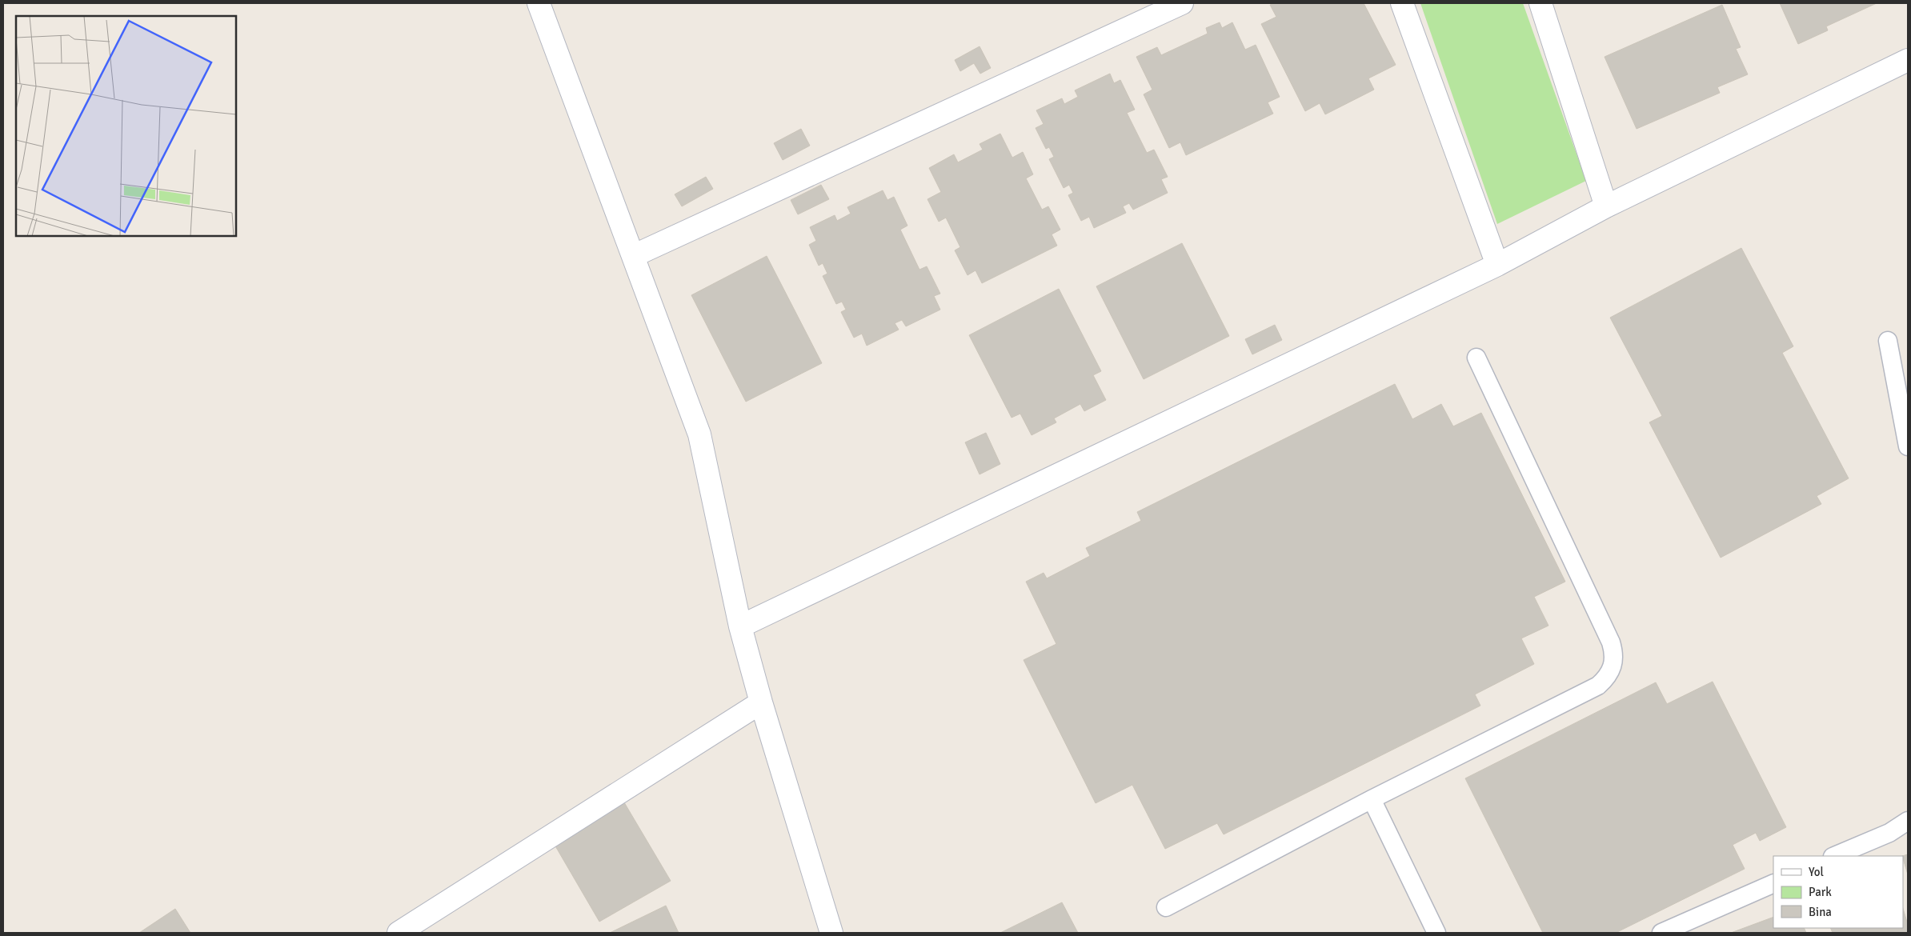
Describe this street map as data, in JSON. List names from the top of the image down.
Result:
{
  "legend": ["Yol", "Park", "Bina"]
}
